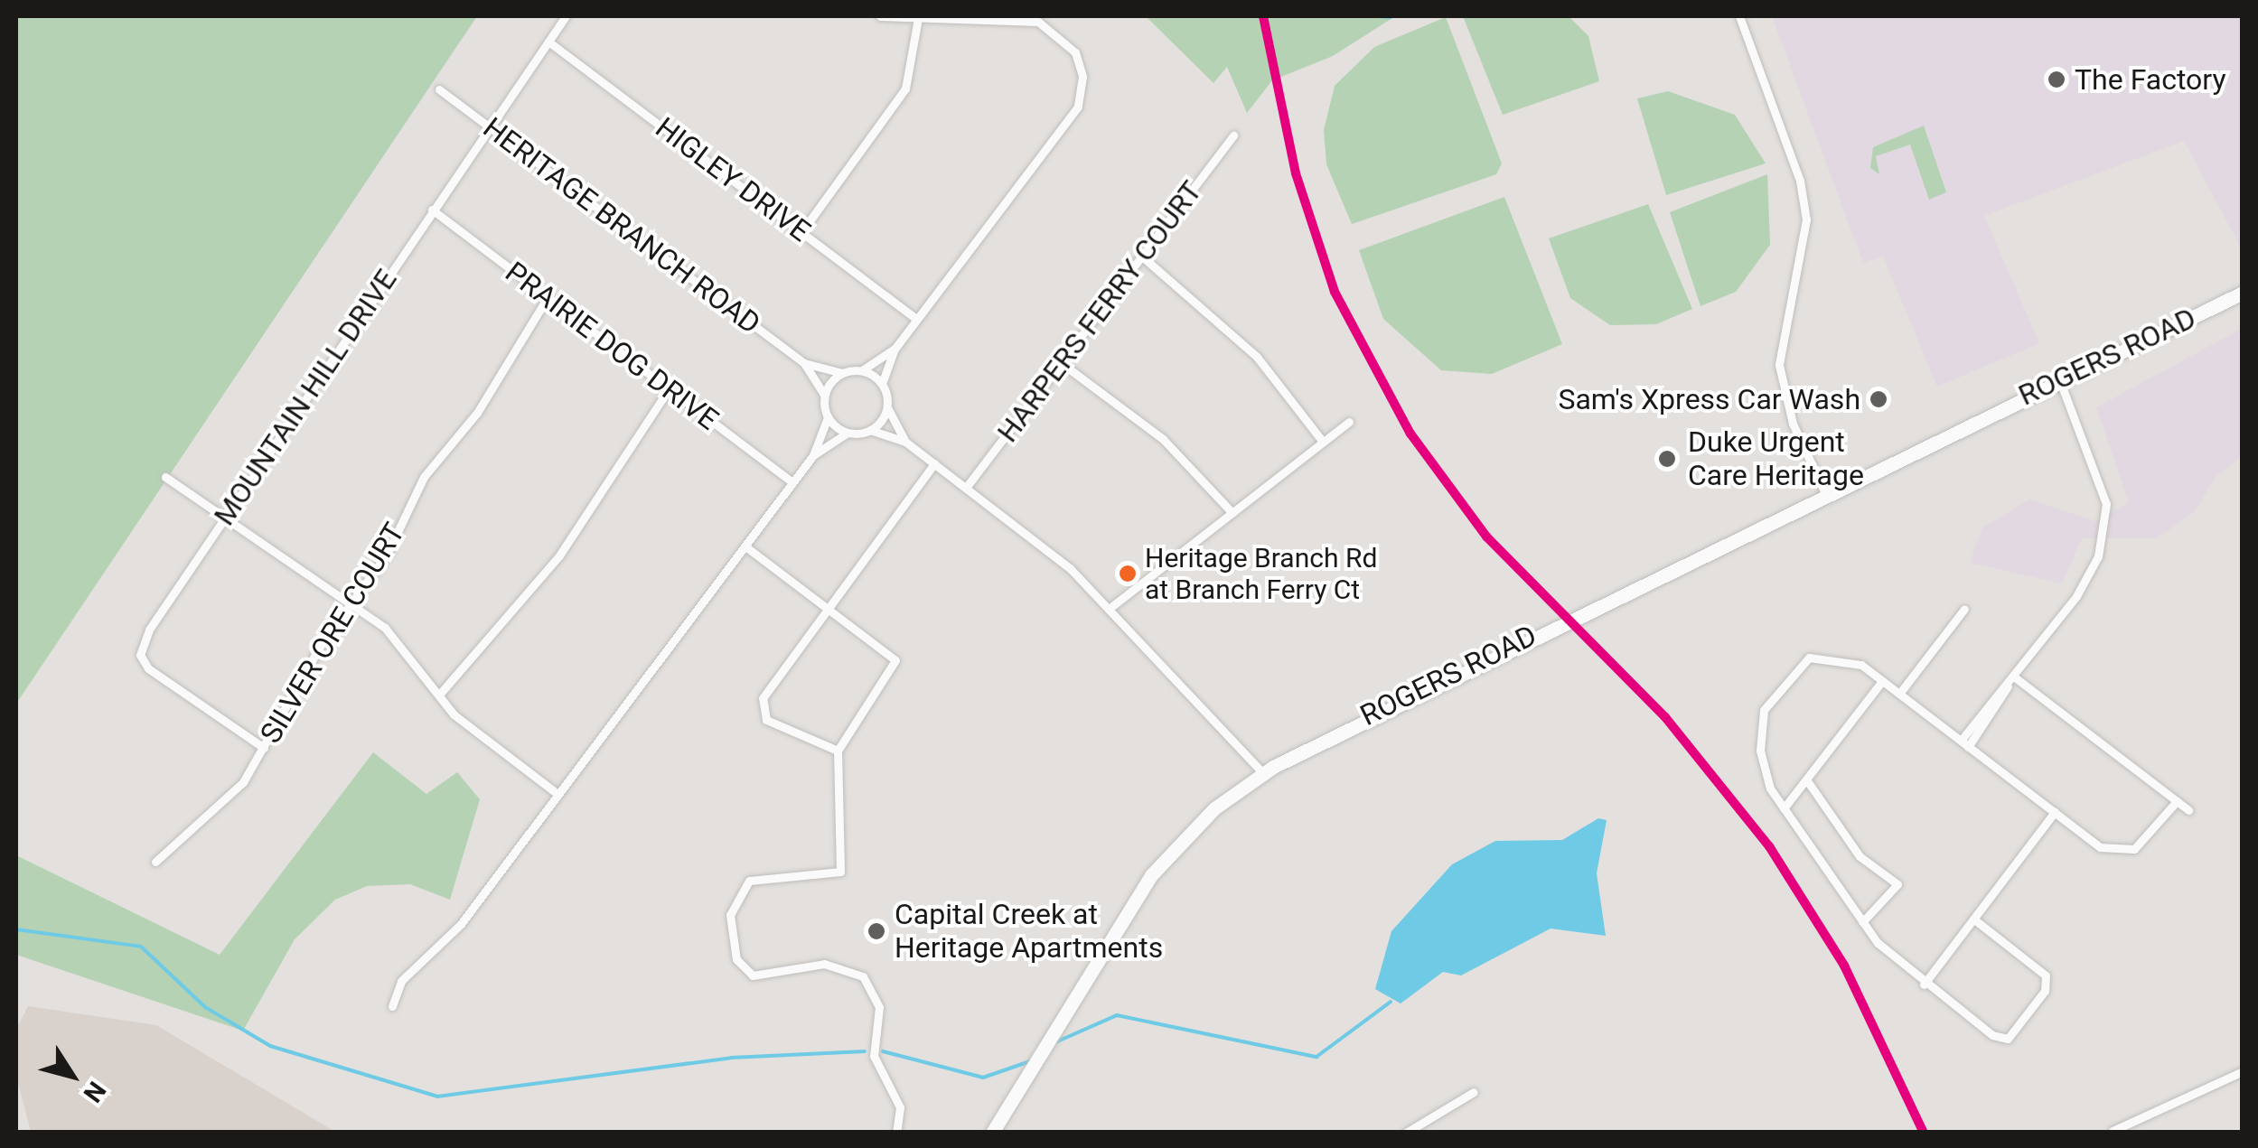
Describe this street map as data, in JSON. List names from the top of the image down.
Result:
{
  "streets": {
    "main road": ["ROGERS ROAD"],
    "street": [
      "HIGLEY DRIVE",
      "HERITAGE BRANCH ROAD",
      "HARPERS FERRY COURT",
      "PRAIRIE DOG DRIVE",
      "MOUNTAIN HILL DRIVE",
      "SILVER ORE COURT"
    ]
  },
  "crossings": [
    ["HIGLEY DRIVE", "MOUNTAIN HILL DRIVE"],
    ["HERITAGE BRANCH ROAD", "MOUNTAIN HILL DRIVE"],
    ["PRAIRIE DOG DRIVE", "MOUNTAIN HILL DRIVE"],
    ["PRAIRIE DOG DRIVE", "SILVER ORE COURT"],
    ["MOUNTAIN HILL DRIVE", "SILVER ORE COURT"]
  ],
  "places": [
    "The Factory",
    "Sam's Xpress Car Wash",
    "Duke Urgent Care Heritage",
    "Heritage Branch Rd at Branch Ferry Ct",
    "Capital Creek at Heritage Apartments"
  ],
  "north": "bottom right"
}
